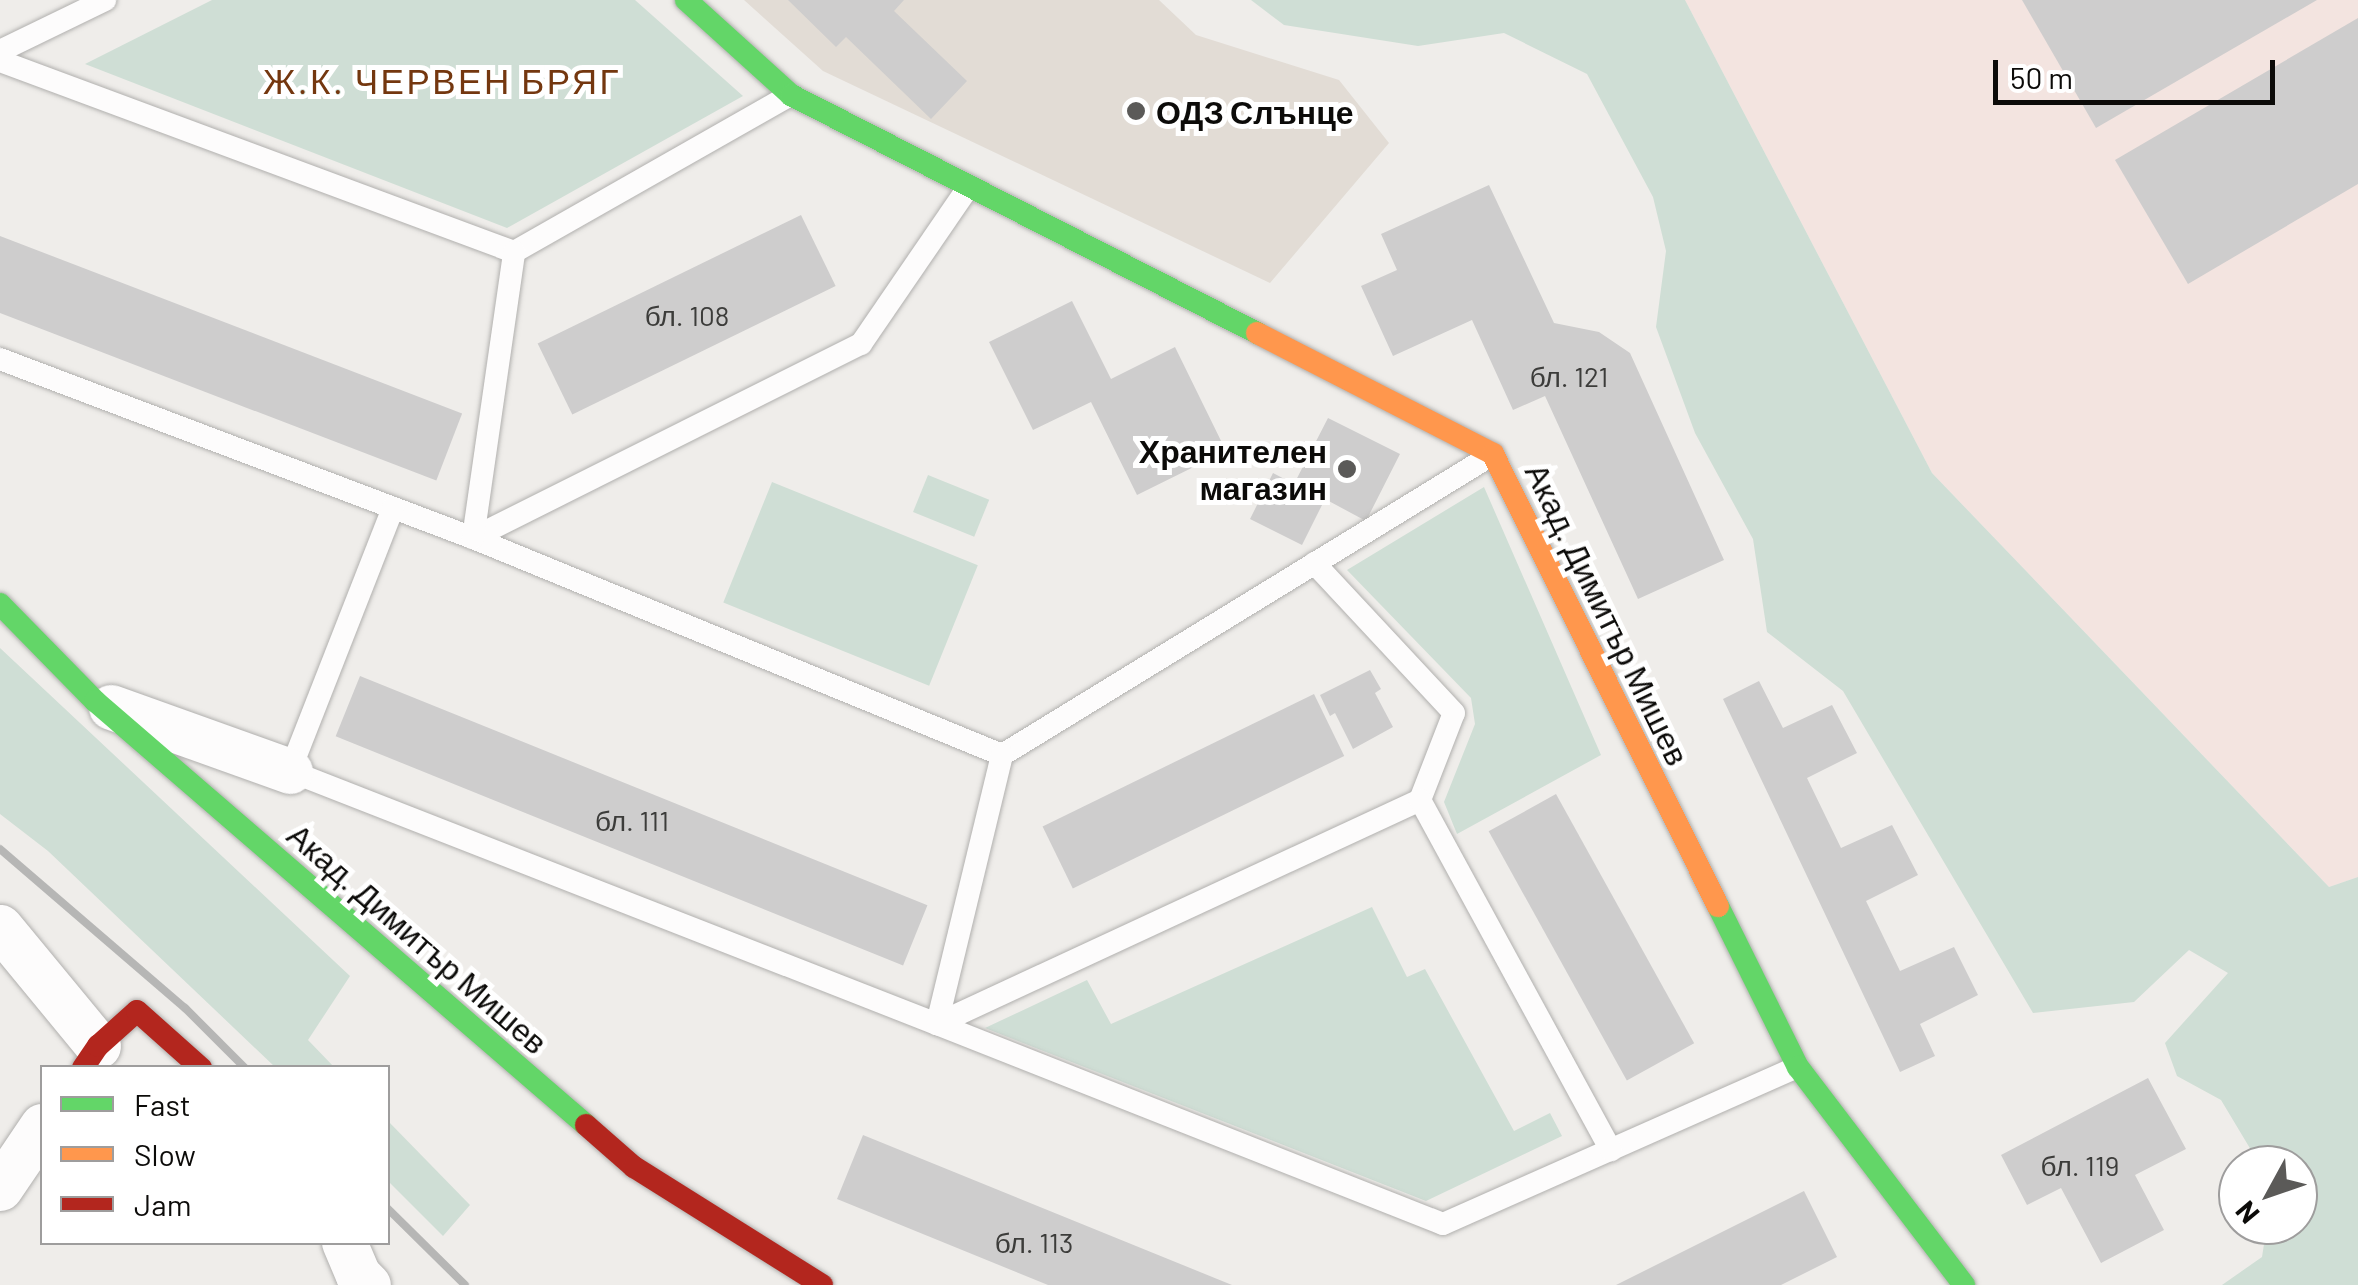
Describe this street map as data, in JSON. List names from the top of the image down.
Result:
{
  "streets": {
    "street": ["Акад. Димитър Мишев"]
  },
  "districts": ["Ж.К. ЧЕРВЕН БРЯГ"],
  "places": ["ОДЗ Слънце", "Хранителен магазин"],
  "house_numbers": [
    "бл. 108",
    "бл. 121",
    "бл. 111",
    "бл. 119",
    "бл. 113"
  ],
  "legend": ["Fast", "Slow", "Jam"],
  "scale_bar": "50 m",
  "north": "bottom left"
}
